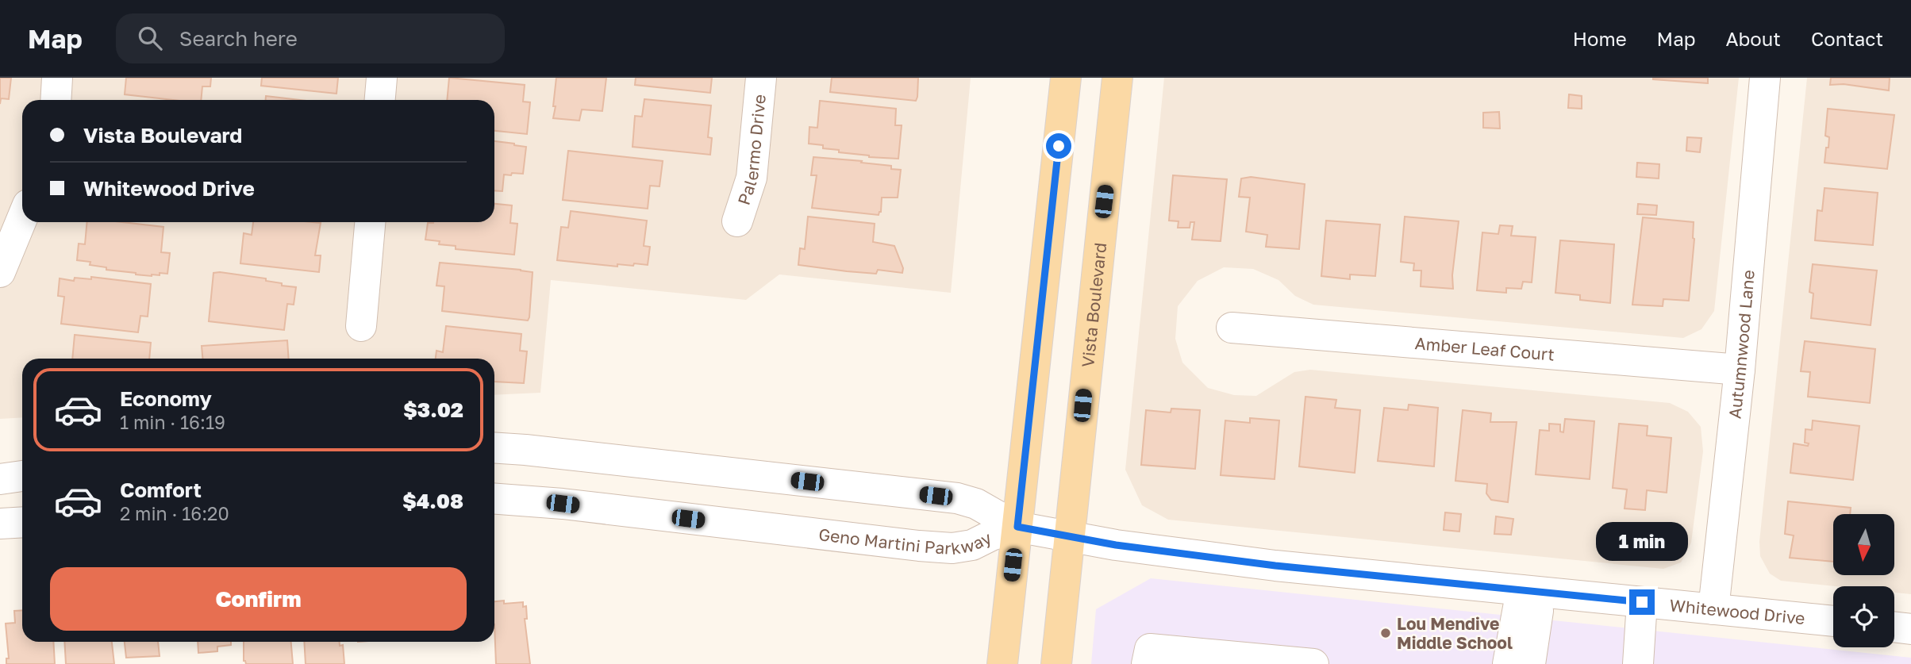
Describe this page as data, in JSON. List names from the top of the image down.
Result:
{
  "streets": {
    "main road": ["Vista Boulevard"],
    "street": [
      "Palermo Drive",
      "Autumnwood Lane",
      "Amber Leaf Court",
      "Geno Martini Parkway",
      "Whitewood Drive"
    ]
  },
  "crossings": [
    ["Vista Boulevard", "Whitewood Drive"],
    ["Autumnwood Lane", "Amber Leaf Court"],
    ["Autumnwood Lane", "Whitewood Drive"],
    ["Geno Martini Parkway", "Whitewood Drive"]
  ],
  "places": ["Lou Mendive Middle School"],
  "north": "bottom",
  "page": {
    "header": "Map",
    "search": "Search here",
    "nav": [
      "Home",
      "Map",
      "About",
      "Contact"
    ],
    "banner": ["Vista Boulevard", "Whitewood Drive"],
    "list": [
      {
        "name": "Economy",
        "note": "1 min · 16:19",
        "value": "$3.02"
      },
      {
        "name": "Comfort",
        "note": "2 min · 16:20",
        "value": "$4.08"
      }
    ],
    "bubble": "1 min",
    "buttons": "Confirm"
  }
}
